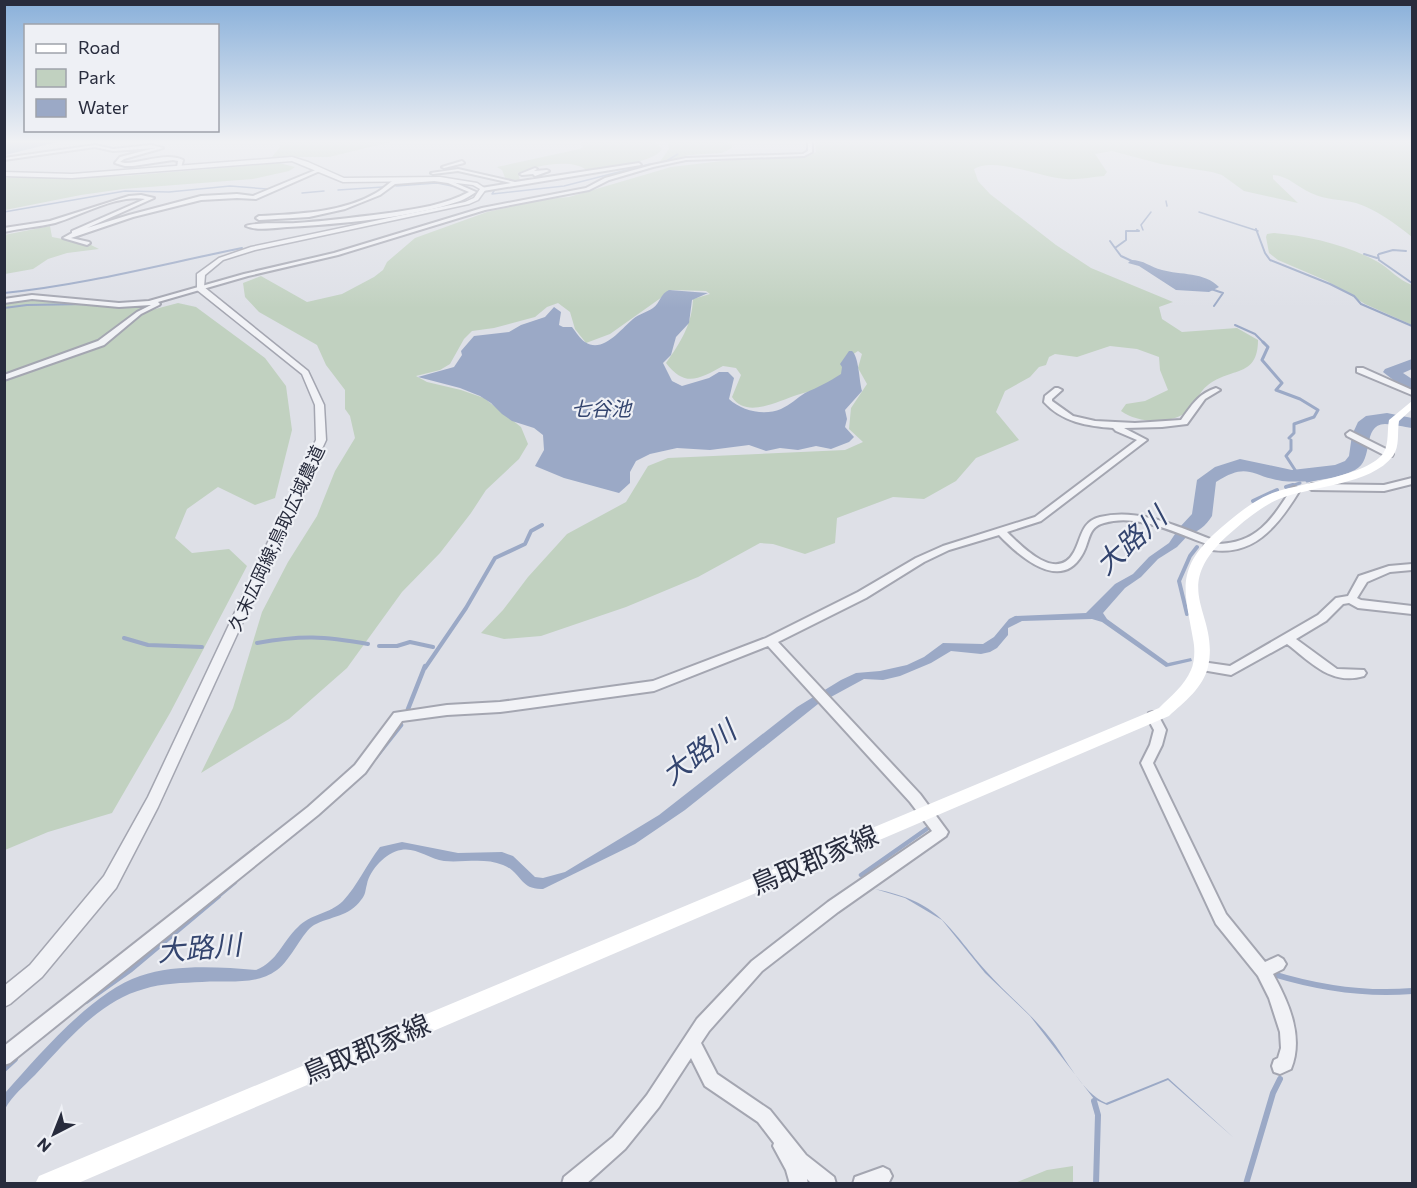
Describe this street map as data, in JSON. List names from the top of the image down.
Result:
{
  "streets": {
    "main road": ["鳥取郡家線"],
    "street": ["久末広岡線;鳥取広域農道"]
  },
  "water": ["七谷池", "大路川"],
  "legend": ["Road", "Park", "Water"],
  "north": "bottom left"
}
